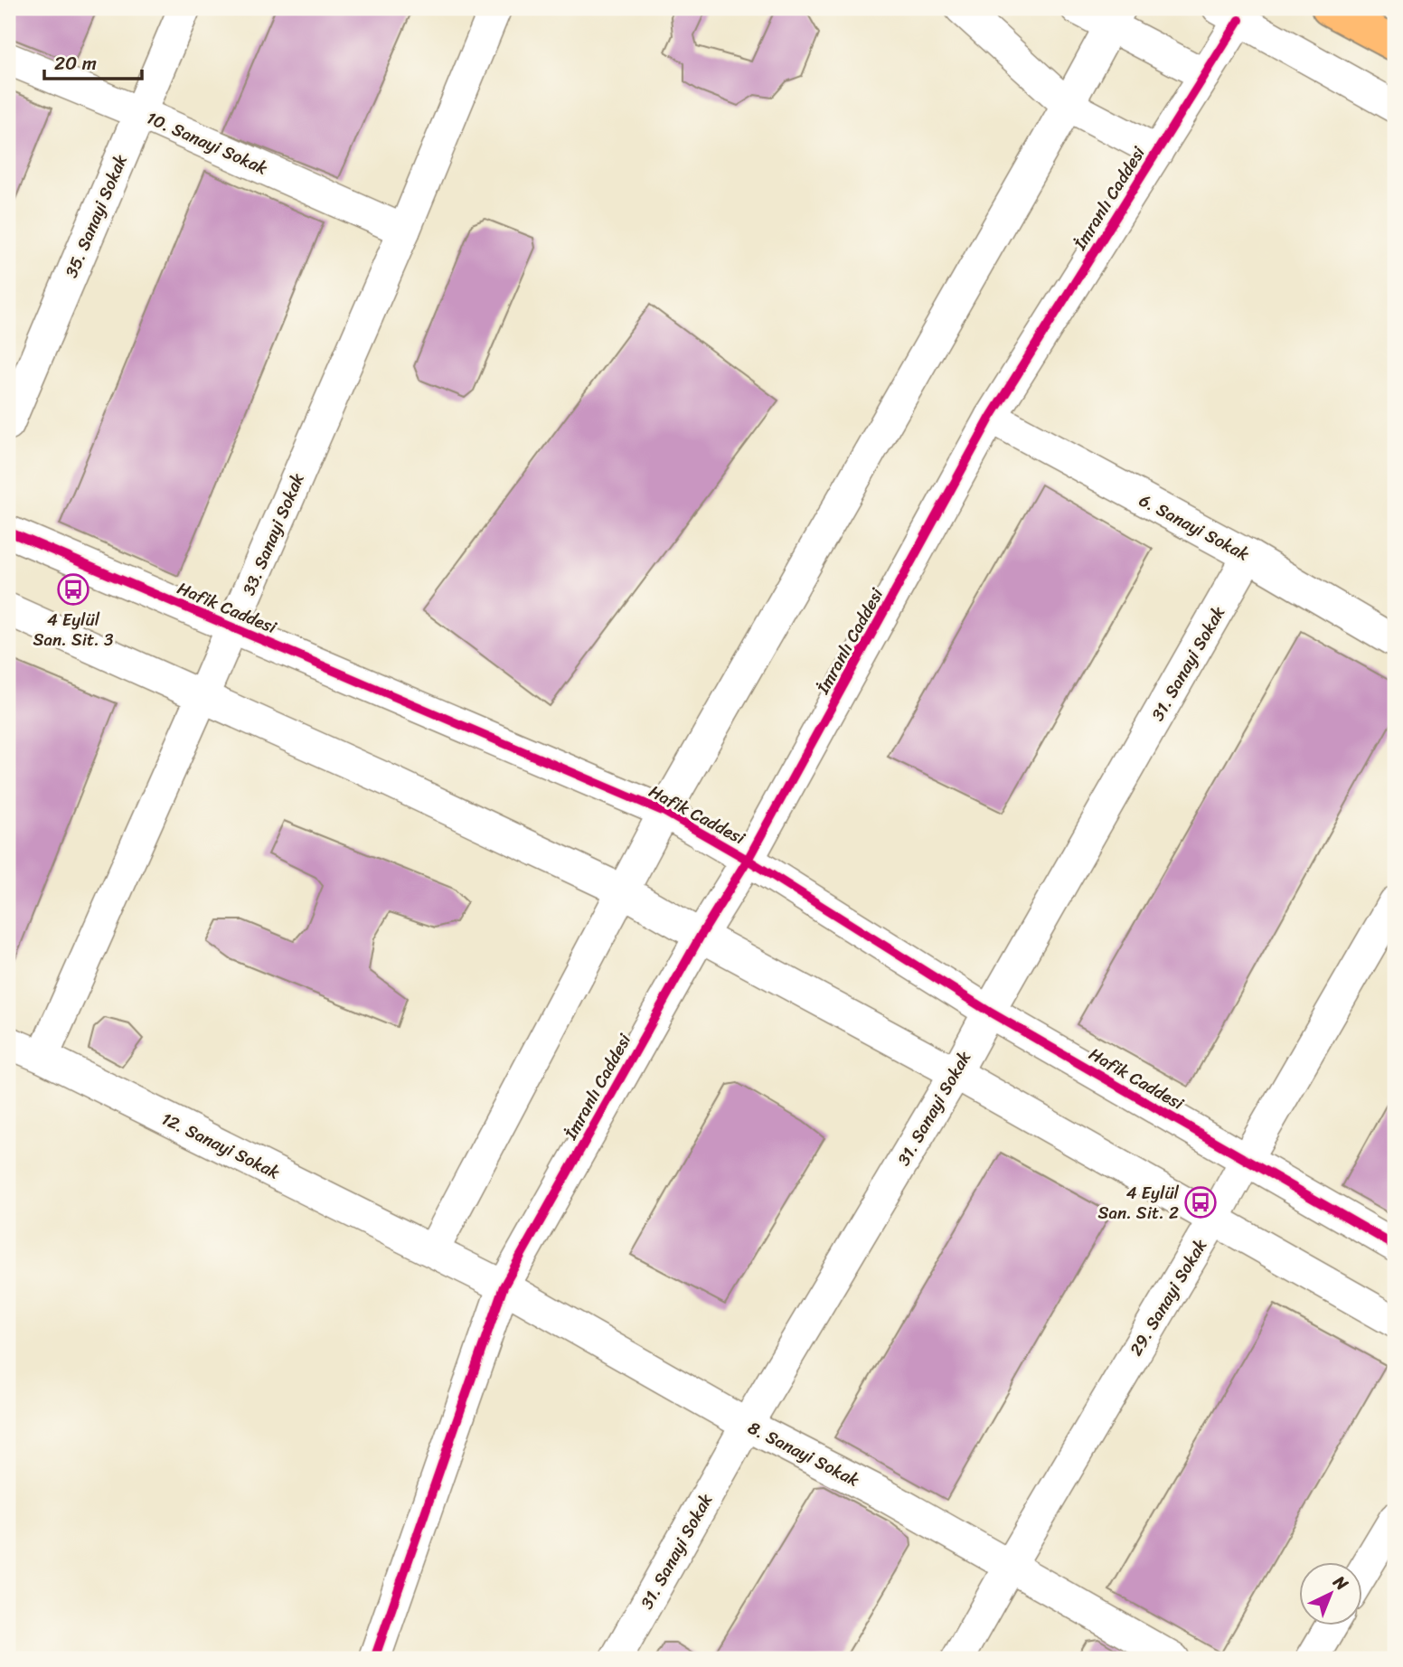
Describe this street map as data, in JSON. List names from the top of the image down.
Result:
{
  "streets": {
    "street": [
      "10. Sanayi Sokak",
      "İmranlı Caddesi",
      "35. Sanayi Sokak",
      "6. Sanayi Sokak",
      "33. Sanayi Sokak",
      "Hafik Caddesi",
      "31. Sanayi Sokak",
      "12. Sanayi Sokak",
      "29. Sanayi Sokak",
      "8. Sanayi Sokak"
    ]
  },
  "crossings": [
    ["10. Sanayi Sokak", "35. Sanayi Sokak"],
    ["10. Sanayi Sokak", "33. Sanayi Sokak"],
    ["İmranlı Caddesi", "6. Sanayi Sokak"],
    ["İmranlı Caddesi", "Hafik Caddesi"],
    ["İmranlı Caddesi", "8. Sanayi Sokak"],
    ["6. Sanayi Sokak", "31. Sanayi Sokak"],
    ["33. Sanayi Sokak", "Hafik Caddesi"],
    ["33. Sanayi Sokak", "12. Sanayi Sokak"],
    ["Hafik Caddesi", "31. Sanayi Sokak"],
    ["Hafik Caddesi", "29. Sanayi Sokak"],
    ["31. Sanayi Sokak", "8. Sanayi Sokak"],
    ["12. Sanayi Sokak", "8. Sanayi Sokak"],
    ["29. Sanayi Sokak", "8. Sanayi Sokak"]
  ],
  "places": {
    "bus stop": ["4 Eylül San. Sit. 3", "4 Eylül San. Sit. 2"]
  },
  "scale_bar": "20 m",
  "north": "top right"
}
